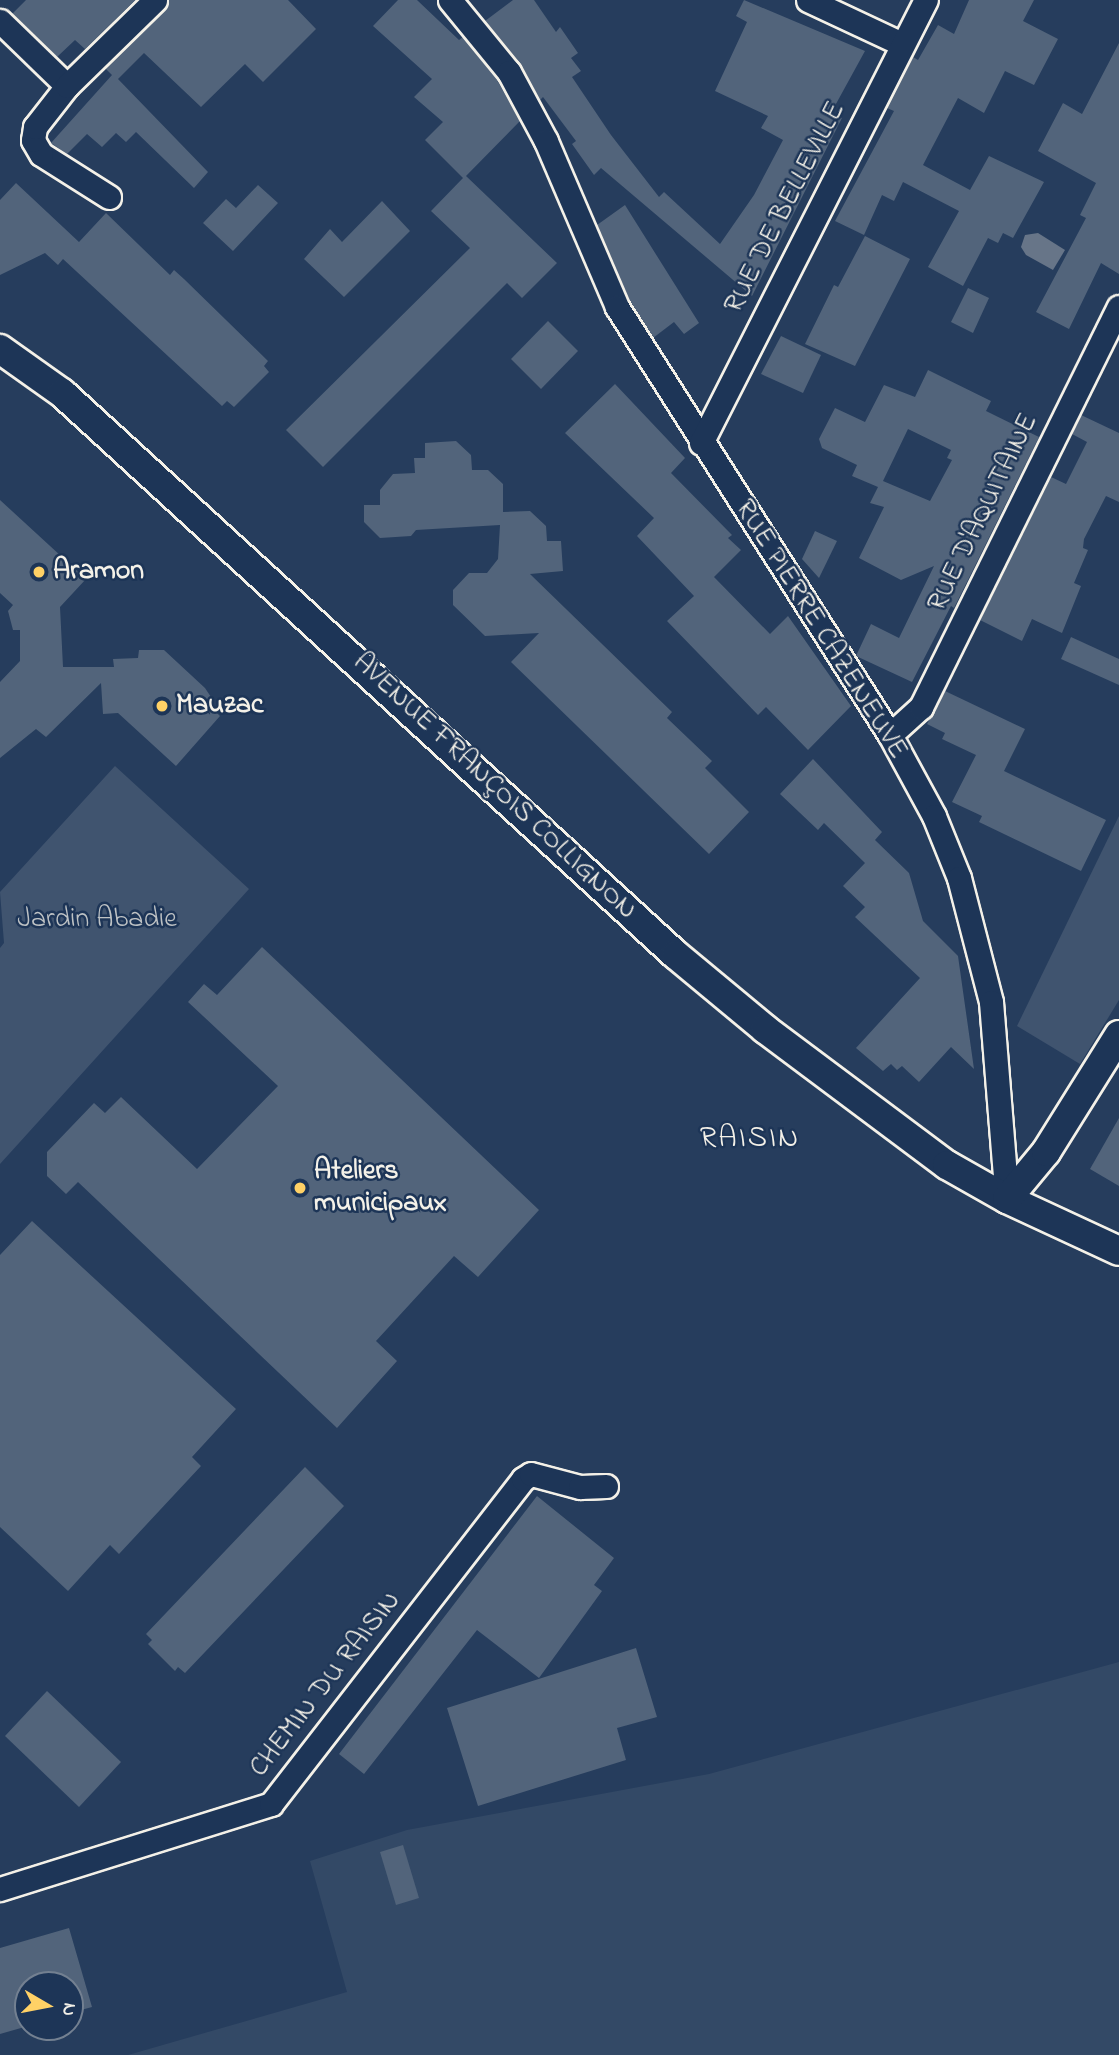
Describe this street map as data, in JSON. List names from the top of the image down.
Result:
{
  "streets": {
    "street": [
      "RUE DE BELLEVILLE",
      "RUE D'AQUITAINE",
      "RUE PIERRE CAZENEUVE",
      "AVENUE FRANÇOIS COLLIGNON",
      "CHEMIN DU RAISIN"
    ]
  },
  "crossings": [
    ["RUE DE BELLEVILLE", "RUE PIERRE CAZENEUVE"],
    ["RUE D'AQUITAINE", "RUE PIERRE CAZENEUVE"],
    ["RUE PIERRE CAZENEUVE", "AVENUE FRANÇOIS COLLIGNON"]
  ],
  "districts": ["RAISIN"],
  "parks": ["Jardin Abadie"],
  "places": ["Aramon", "Mauzac", "Ateliers municipaux"],
  "north": "right"
}
